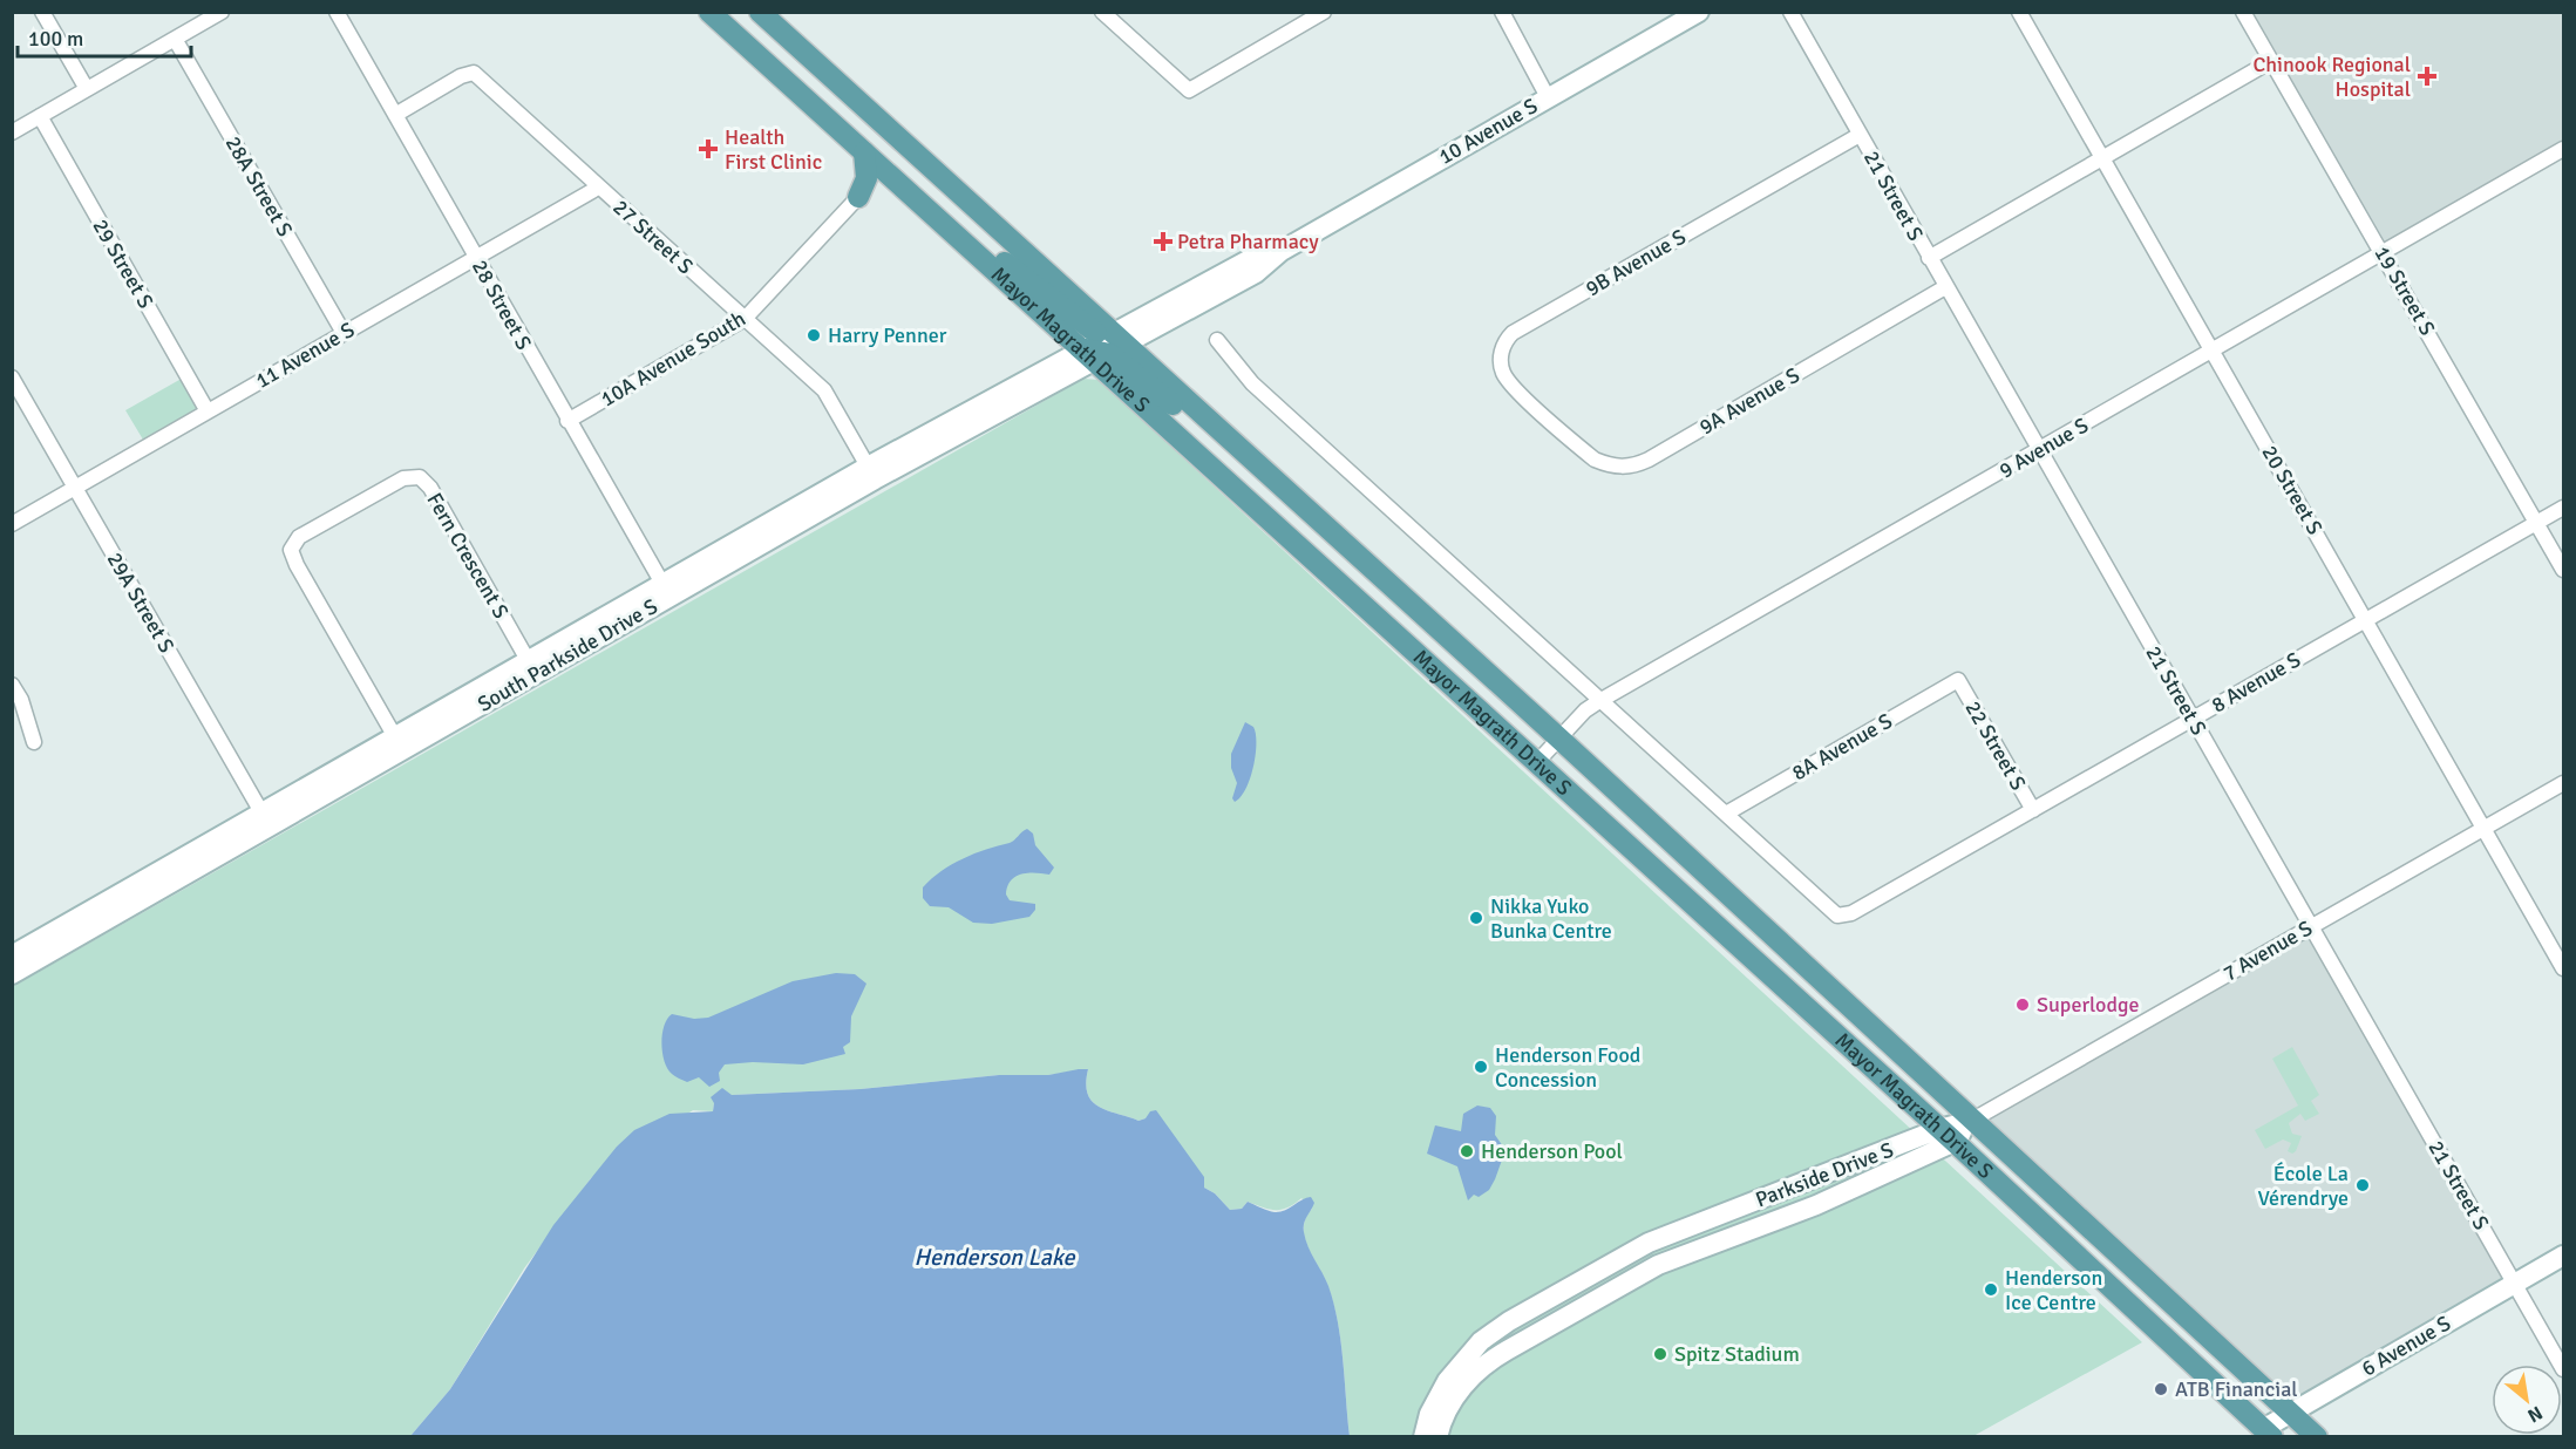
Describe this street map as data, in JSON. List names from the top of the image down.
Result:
{
  "streets": {
    "main road": ["Mayor Magrath Drive S"],
    "street": [
      "10 Avenue S",
      "28A Street S",
      "21 Street S",
      "27 Street S",
      "9B Avenue S",
      "29 Street S",
      "19 Street S",
      "28 Street S",
      "11 Avenue S",
      "10A Avenue South",
      "9A Avenue S",
      "9 Avenue S",
      "20 Street S",
      "Fern Crescent S",
      "29A Street S",
      "South Parkside Drive S",
      "8 Avenue S",
      "22 Street S",
      "8A Avenue S",
      "7 Avenue S",
      "Parkside Drive S",
      "6 Avenue S"
    ]
  },
  "crossings": [
    ["10 Avenue S", "Mayor Magrath Drive S"],
    ["10 Avenue S", "South Parkside Drive S"],
    ["28A Street S", "11 Avenue S"],
    ["21 Street S", "9B Avenue S"],
    ["21 Street S", "9A Avenue S"],
    ["21 Street S", "9 Avenue S"],
    ["21 Street S", "8 Avenue S"],
    ["21 Street S", "7 Avenue S"],
    ["21 Street S", "6 Avenue S"],
    ["27 Street S", "28 Street S"],
    ["27 Street S", "11 Avenue S"],
    ["27 Street S", "10A Avenue South"],
    ["27 Street S", "South Parkside Drive S"],
    ["9B Avenue S", "9A Avenue S"],
    ["29 Street S", "11 Avenue S"],
    ["19 Street S", "9 Avenue S"],
    ["19 Street S", "8 Avenue S"],
    ["28 Street S", "11 Avenue S"],
    ["28 Street S", "10A Avenue South"],
    ["28 Street S", "South Parkside Drive S"],
    ["Mayor Magrath Drive S", "9 Avenue S"],
    ["Mayor Magrath Drive S", "South Parkside Drive S"],
    ["Mayor Magrath Drive S", "7 Avenue S"],
    ["Mayor Magrath Drive S", "Parkside Drive S"],
    ["Mayor Magrath Drive S", "6 Avenue S"],
    ["11 Avenue S", "29A Street S"],
    ["9 Avenue S", "20 Street S"],
    ["20 Street S", "8 Avenue S"],
    ["20 Street S", "7 Avenue S"],
    ["Fern Crescent S", "South Parkside Drive S"],
    ["29A Street S", "South Parkside Drive S"],
    ["8 Avenue S", "22 Street S"],
    ["8 Avenue S", "8A Avenue S"],
    ["22 Street S", "8A Avenue S"],
    ["7 Avenue S", "Parkside Drive S"]
  ],
  "water": ["Henderson Lake"],
  "places": {
    "health": ["Chinook Regional Hospital", "Health First Clinic", "Petra Pharmacy"],
    "other": [
      "Harry Penner",
      "Nikka Yuko Bunka Centre",
      "Superlodge",
      "Henderson Food Concession",
      "Henderson Pool",
      "École La Vérendrye",
      "Henderson Ice Centre",
      "Spitz Stadium",
      "ATB Financial"
    ]
  },
  "scale_bar": "100 m",
  "north": "bottom right"
}
